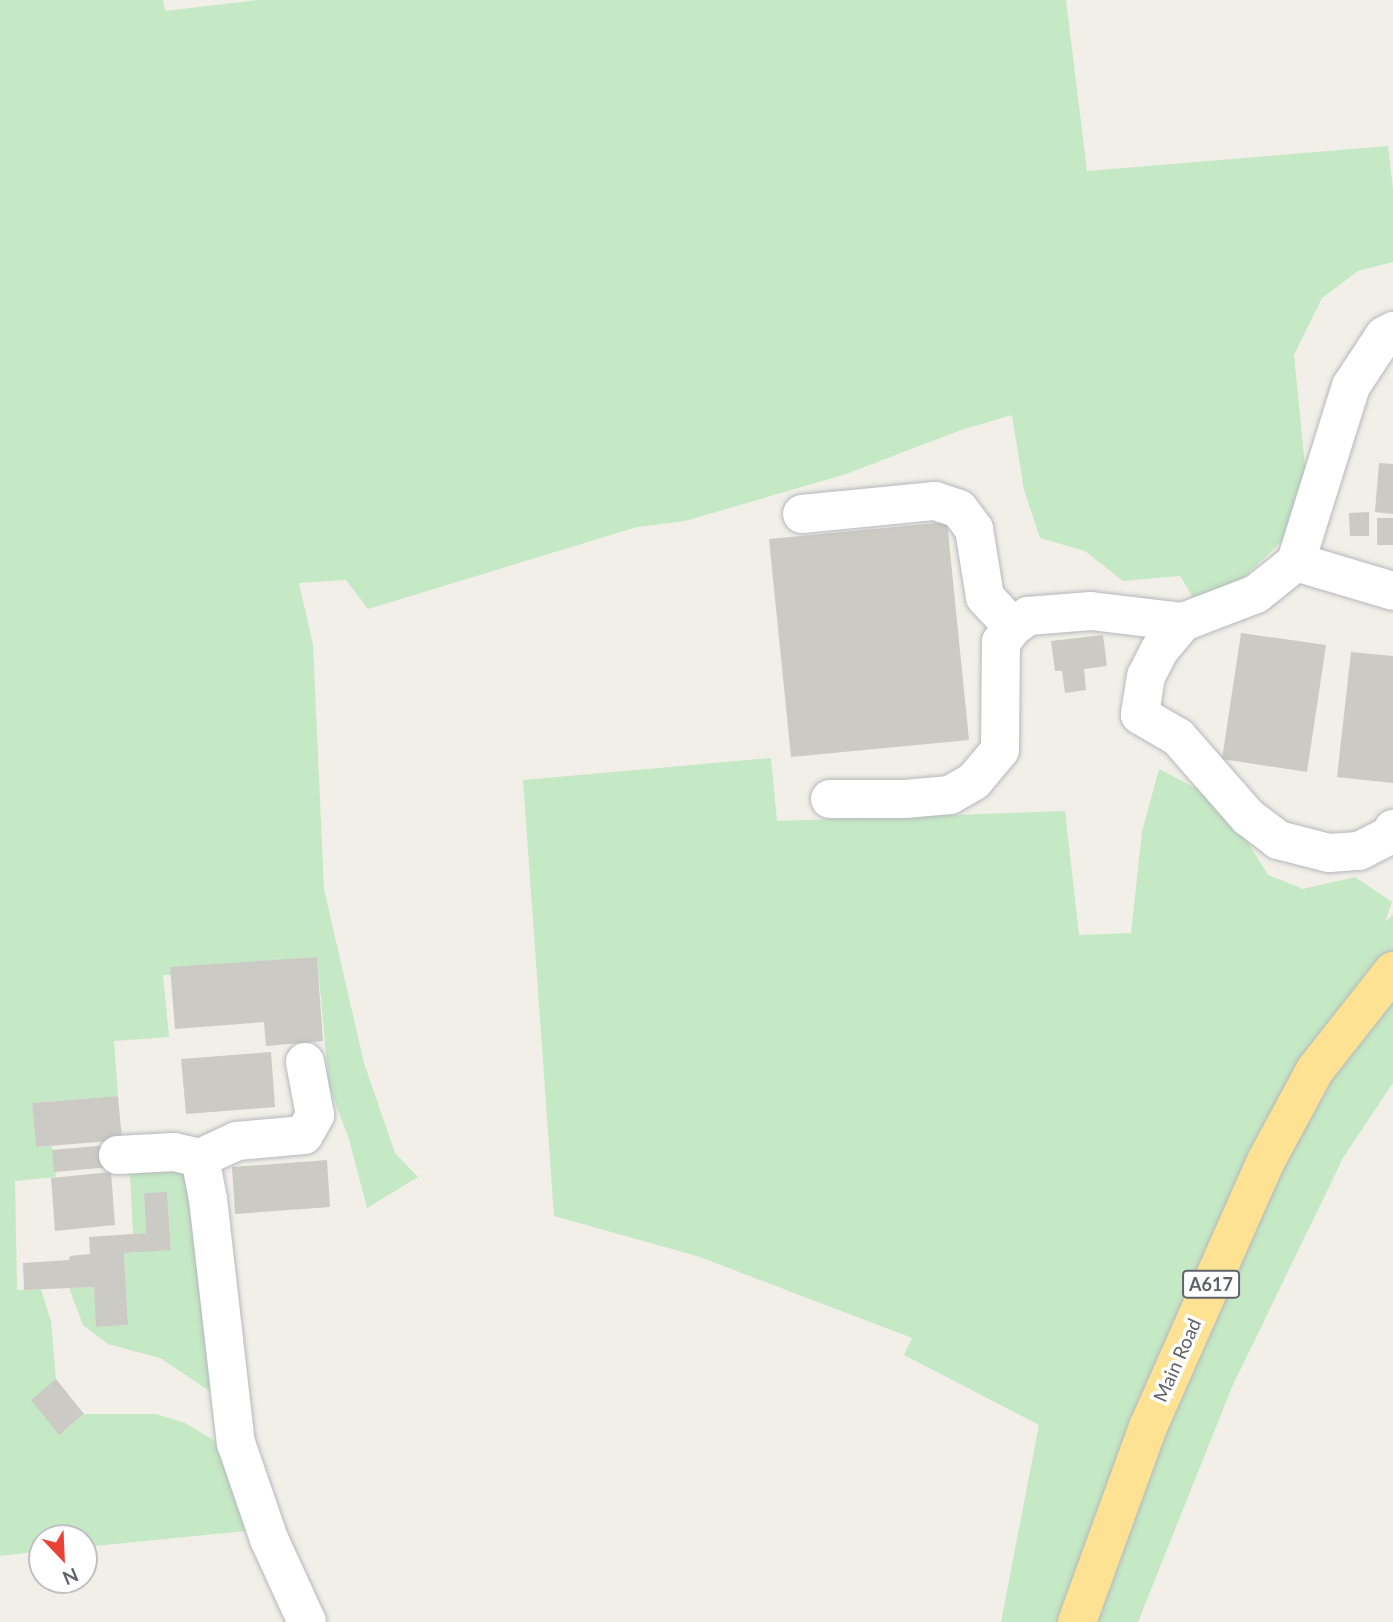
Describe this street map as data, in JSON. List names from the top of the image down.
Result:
{
  "streets": {
    "highway": ["A617", "Main Road"]
  },
  "north": "bottom right"
}
